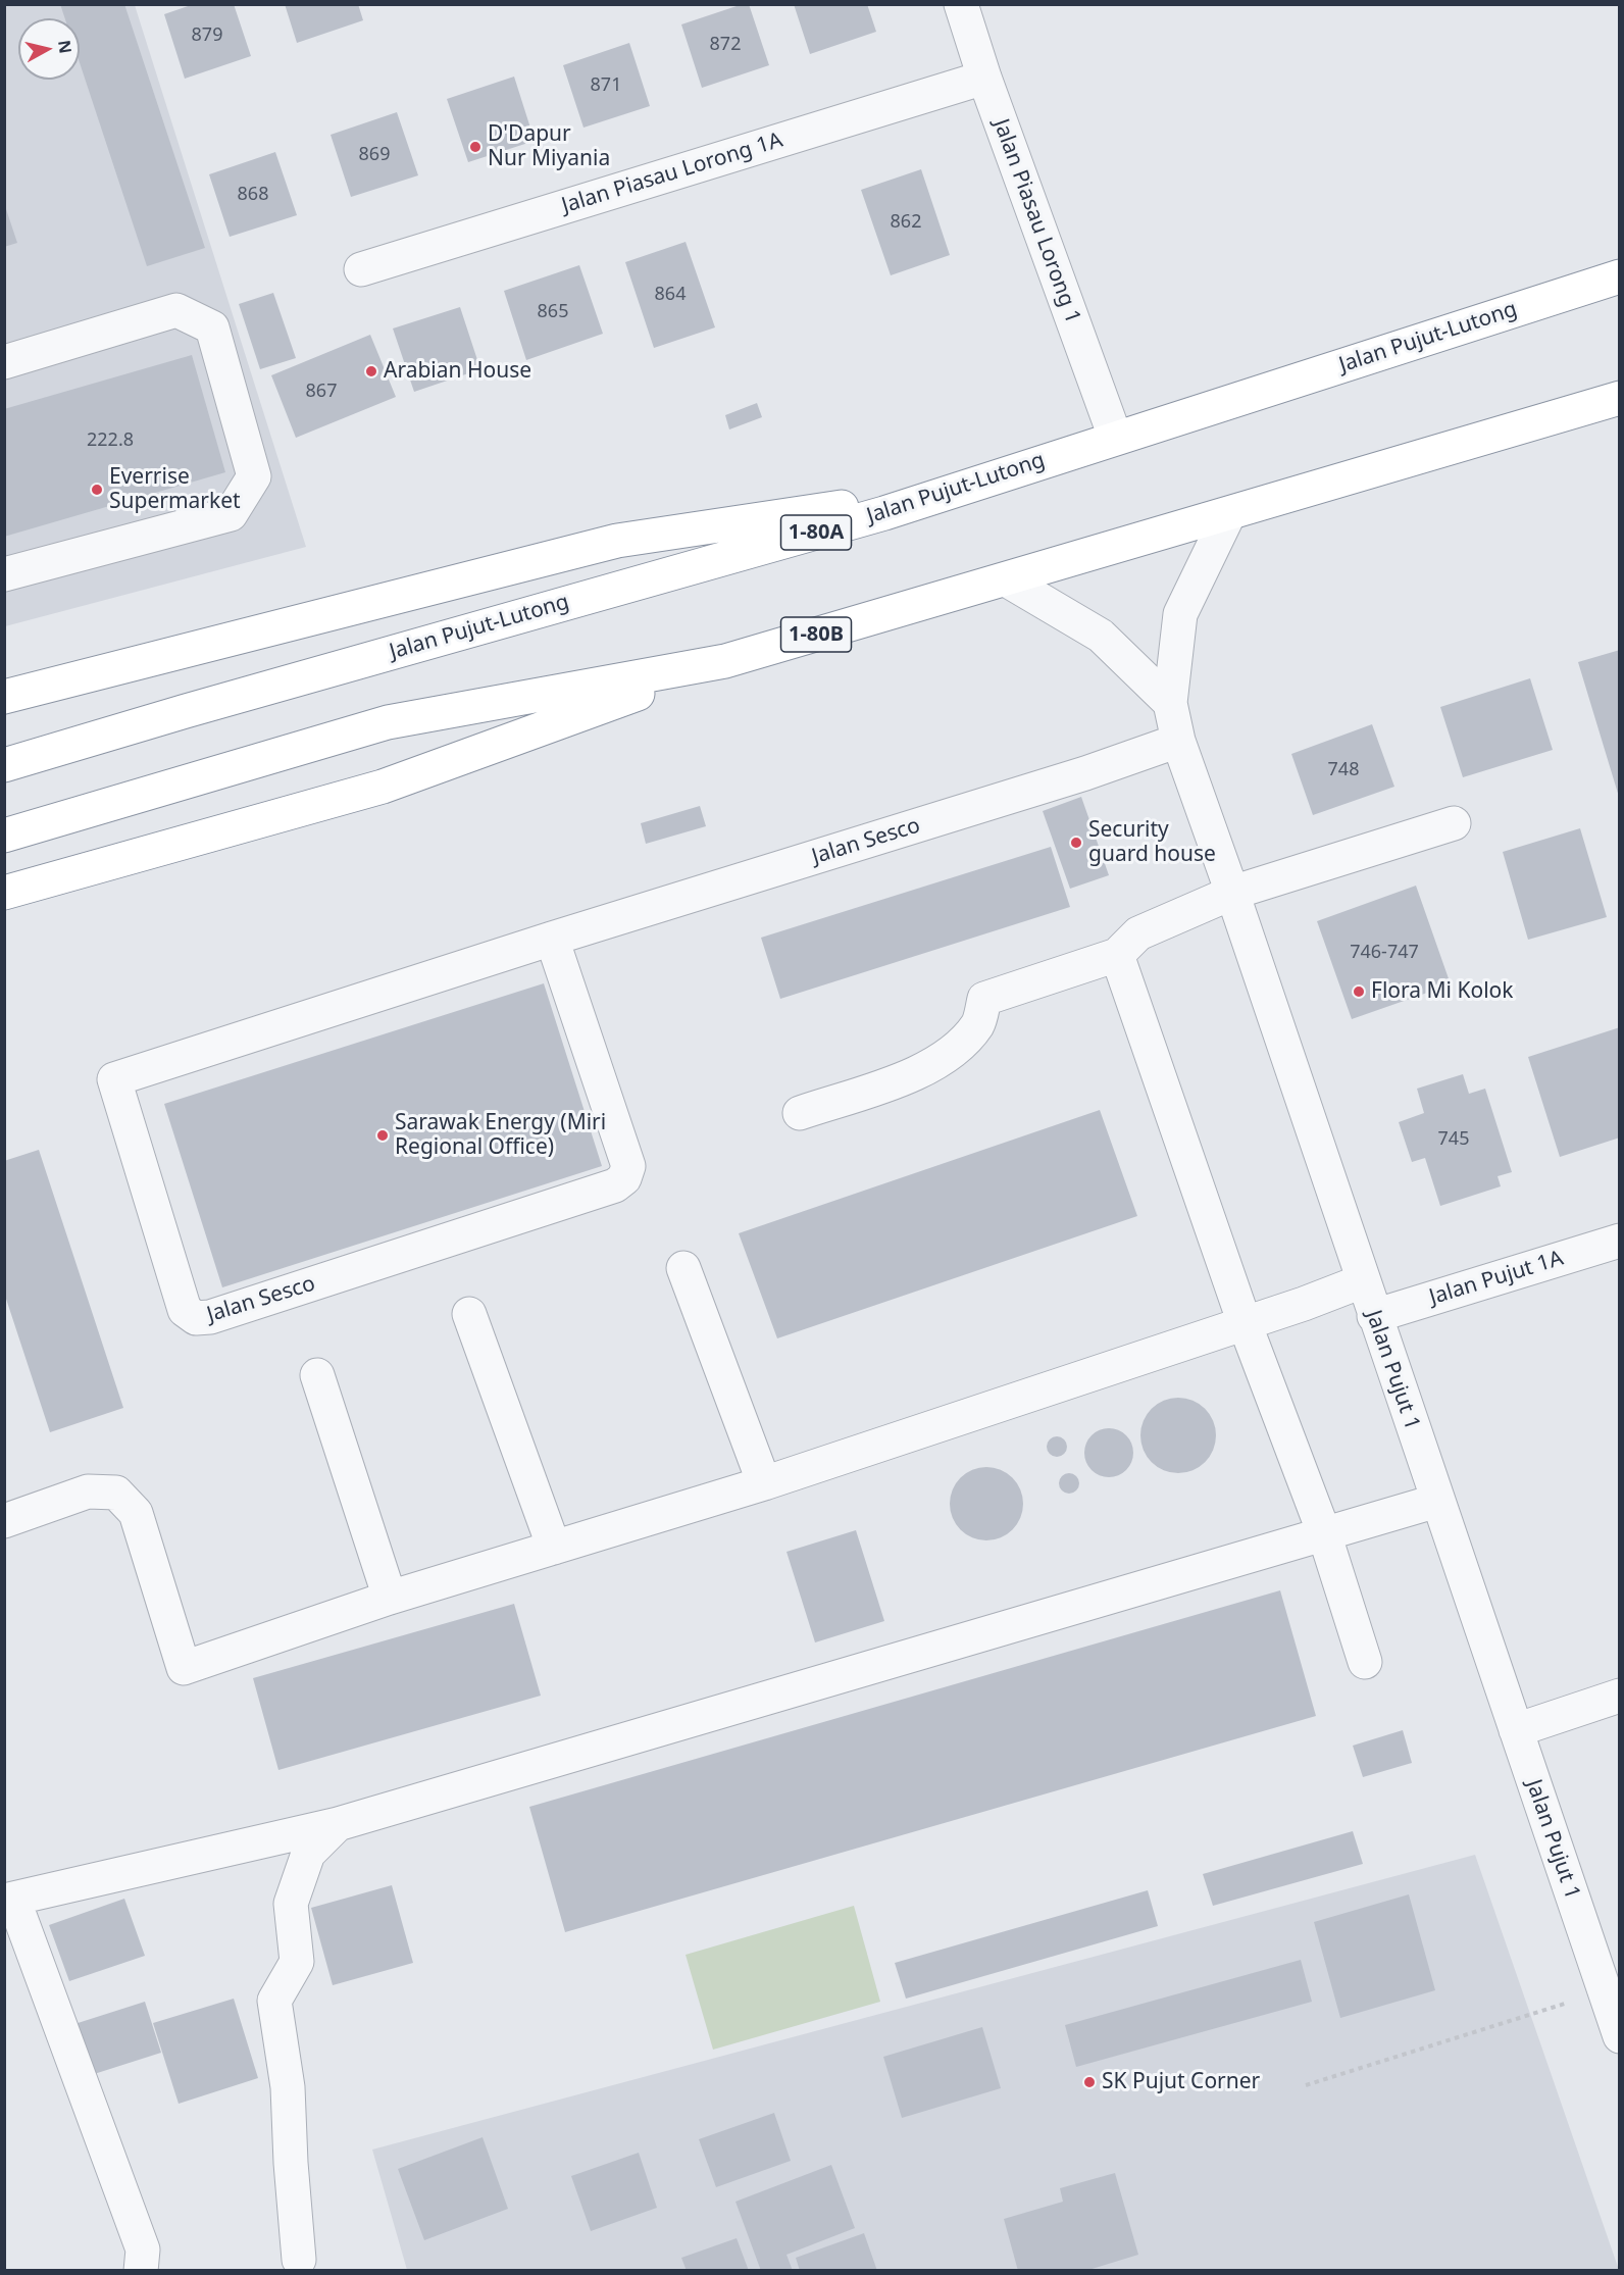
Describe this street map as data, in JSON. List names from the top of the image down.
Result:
{
  "streets": {
    "highway": ["Jalan Pujut-Lutong", "1-80A", "1-80B"],
    "street": [
      "Jalan Piasau Lorong 1A",
      "Jalan Piasau Lorong 1",
      "Jalan Sesco",
      "Jalan Pujut 1A",
      "Jalan Pujut 1"
    ]
  },
  "crossings": [
    ["Jalan Piasau Lorong 1A", "Jalan Piasau Lorong 1"],
    ["Jalan Piasau Lorong 1", "Jalan Pujut-Lutong"],
    ["1-80B", "Jalan Pujut 1"],
    ["Jalan Sesco", "Jalan Pujut 1"],
    ["Jalan Pujut 1A", "Jalan Pujut 1"]
  ],
  "places": [
    "D'Dapur Nur Miyania",
    "Arabian House",
    "Everrise Supermarket",
    "Security guard house",
    "Flora Mi Kolok",
    "Sarawak Energy (Miri Regional Office)",
    "SK Pujut Corner"
  ],
  "house_numbers": [
    "879",
    "872",
    "871",
    "869",
    "868",
    "862",
    "864",
    "865",
    "867",
    "222.8",
    "748",
    "746-747",
    "745"
  ],
  "north": "right"
}
